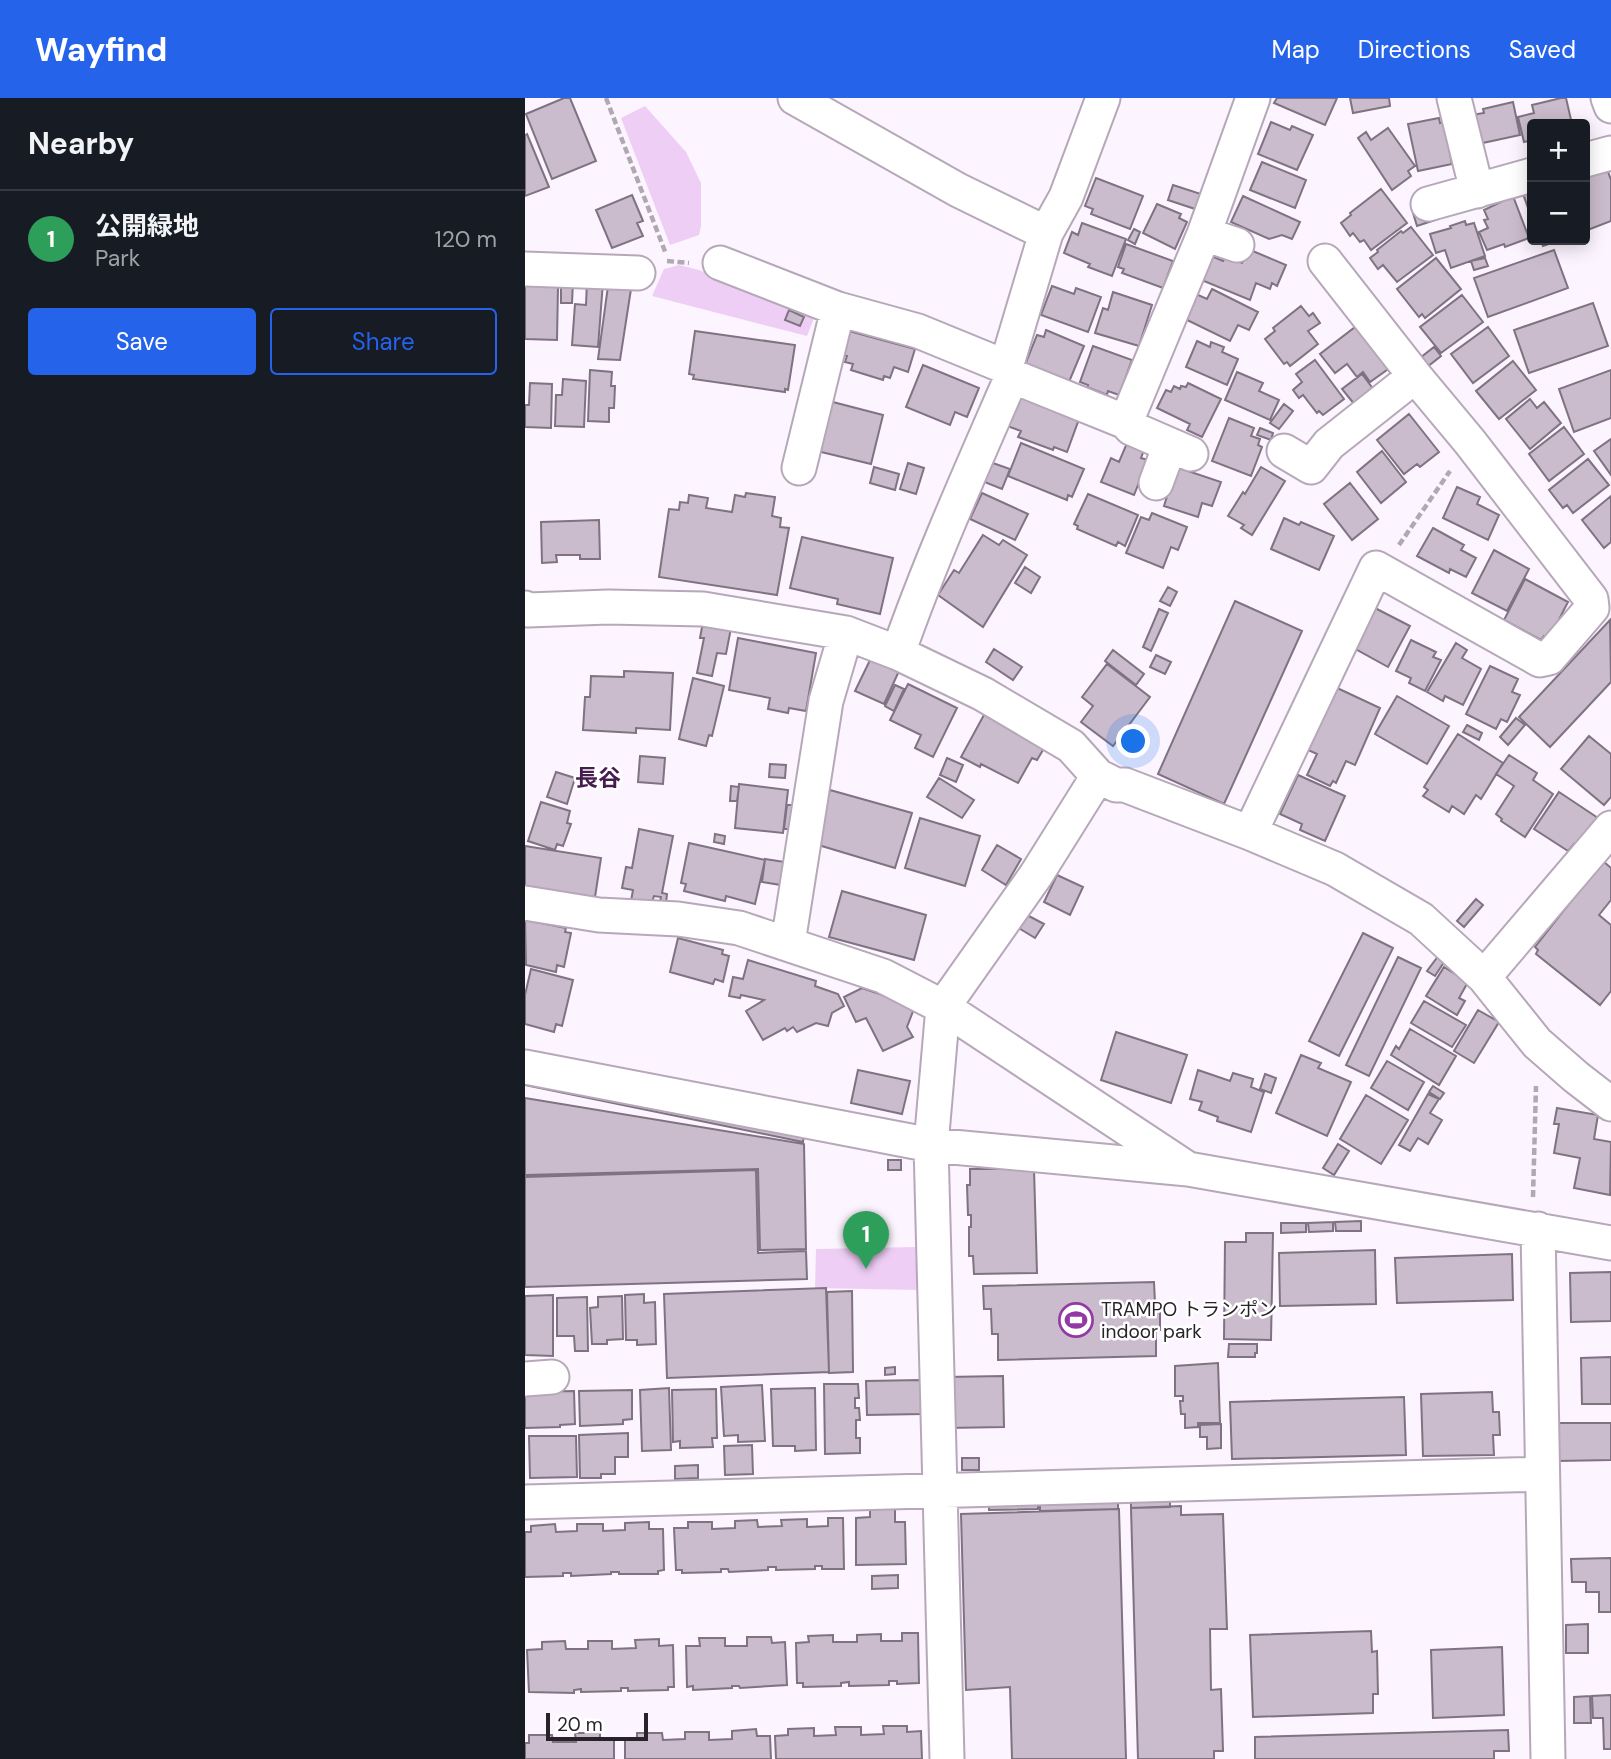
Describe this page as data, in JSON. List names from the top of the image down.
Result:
{
  "districts": ["長谷"],
  "places": {
    "sports": ["TRAMPO トランポン indoor park"]
  },
  "scale_bar": "20 m",
  "page": {
    "header": "Wayfind",
    "nav": ["Map", "Directions", "Saved"],
    "heading": "Nearby",
    "map_buttons": ["+", "−"],
    "list": [
      {
        "mark": "1",
        "name": "公開緑地",
        "note": "Park",
        "value": "120 m"
      }
    ],
    "buttons": ["Save", "Share"],
    "pins": "1",
    "scale": "20 m"
  }
}
